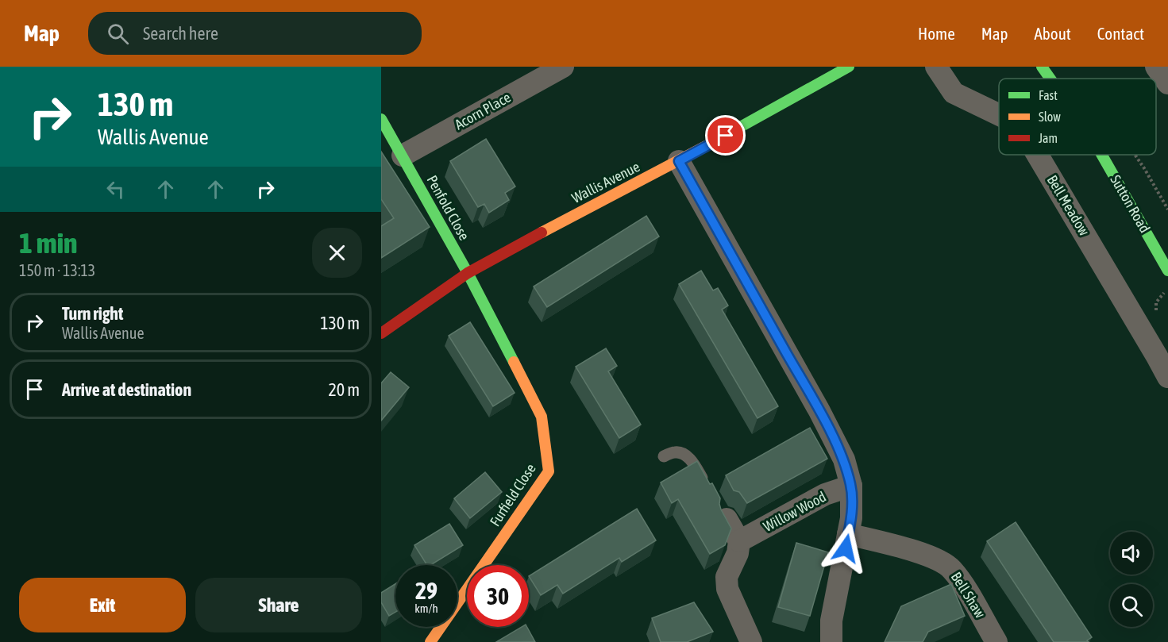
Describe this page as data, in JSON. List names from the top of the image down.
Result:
{
  "streets": {
    "street": [
      "Acorn Place",
      "Wallis Avenue",
      "Sutton Road",
      "Bell Meadow",
      "Penfold Close",
      "Furfield Close",
      "Willow Wood",
      "Bell Shaw"
    ]
  },
  "crossings": [
    ["Acorn Place", "Penfold Close"],
    ["Wallis Avenue", "Penfold Close"],
    ["Wallis Avenue", "Furfield Close"],
    ["Penfold Close", "Furfield Close"]
  ],
  "legend": ["Fast", "Slow", "Jam"],
  "page": {
    "header": "Map",
    "search": "Search here",
    "nav": [
      "Home",
      "Map",
      "About",
      "Contact"
    ],
    "turn": ["130 m", "Wallis Avenue"],
    "heading": ["1 min", "150 m · 13:13"],
    "list": [
      {
        "name": "Turn right",
        "note": "Wallis Avenue",
        "value": "130 m"
      },
      {
        "name": "Arrive at destination",
        "value": "20 m"
      }
    ],
    "speed": "29 km/h",
    "limit": "30",
    "buttons": ["Exit", "Share"]
  }
}
